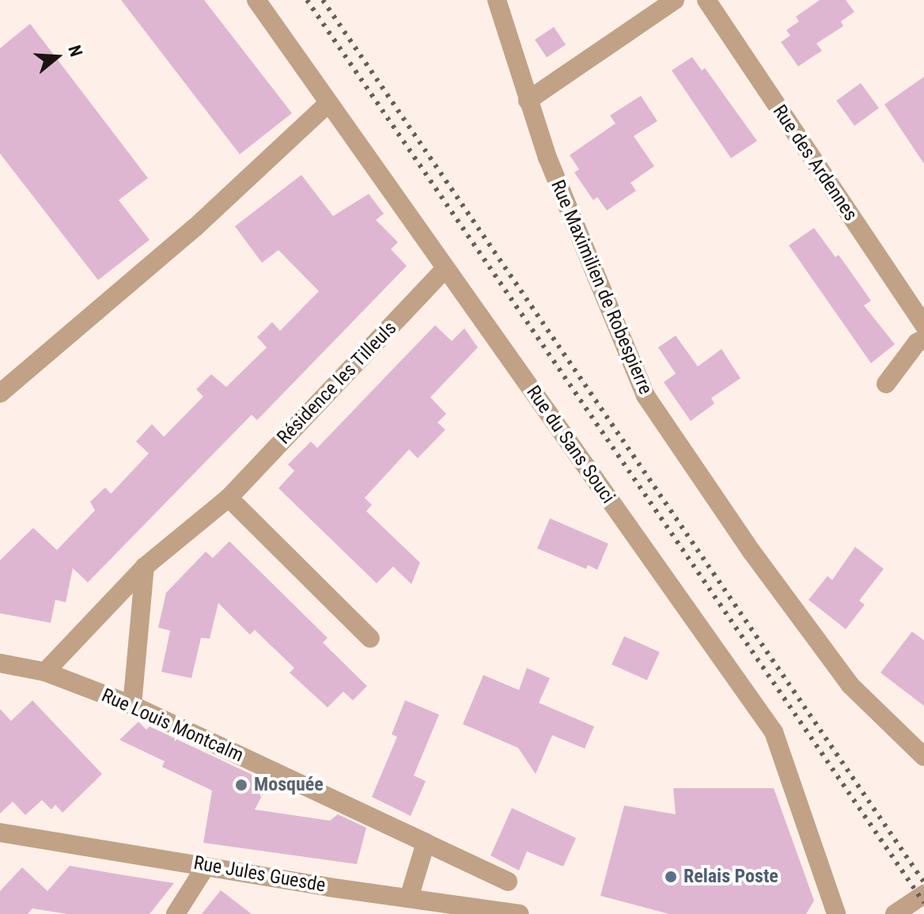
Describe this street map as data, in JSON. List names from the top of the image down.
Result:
{
  "streets": {
    "street": [
      "Rue des Ardennes",
      "Rue Maximilien de Robespierre",
      "Résidence les Tilleuls",
      "Rue du Sans Souci",
      "Rue Louis Montcalm",
      "Rue Jules Guesde"
    ]
  },
  "crossings": [
    ["Résidence les Tilleuls", "Rue du Sans Souci"],
    ["Résidence les Tilleuls", "Rue Louis Montcalm"]
  ],
  "places": ["Mosquée", "Relais Poste"],
  "north": "right"
}
